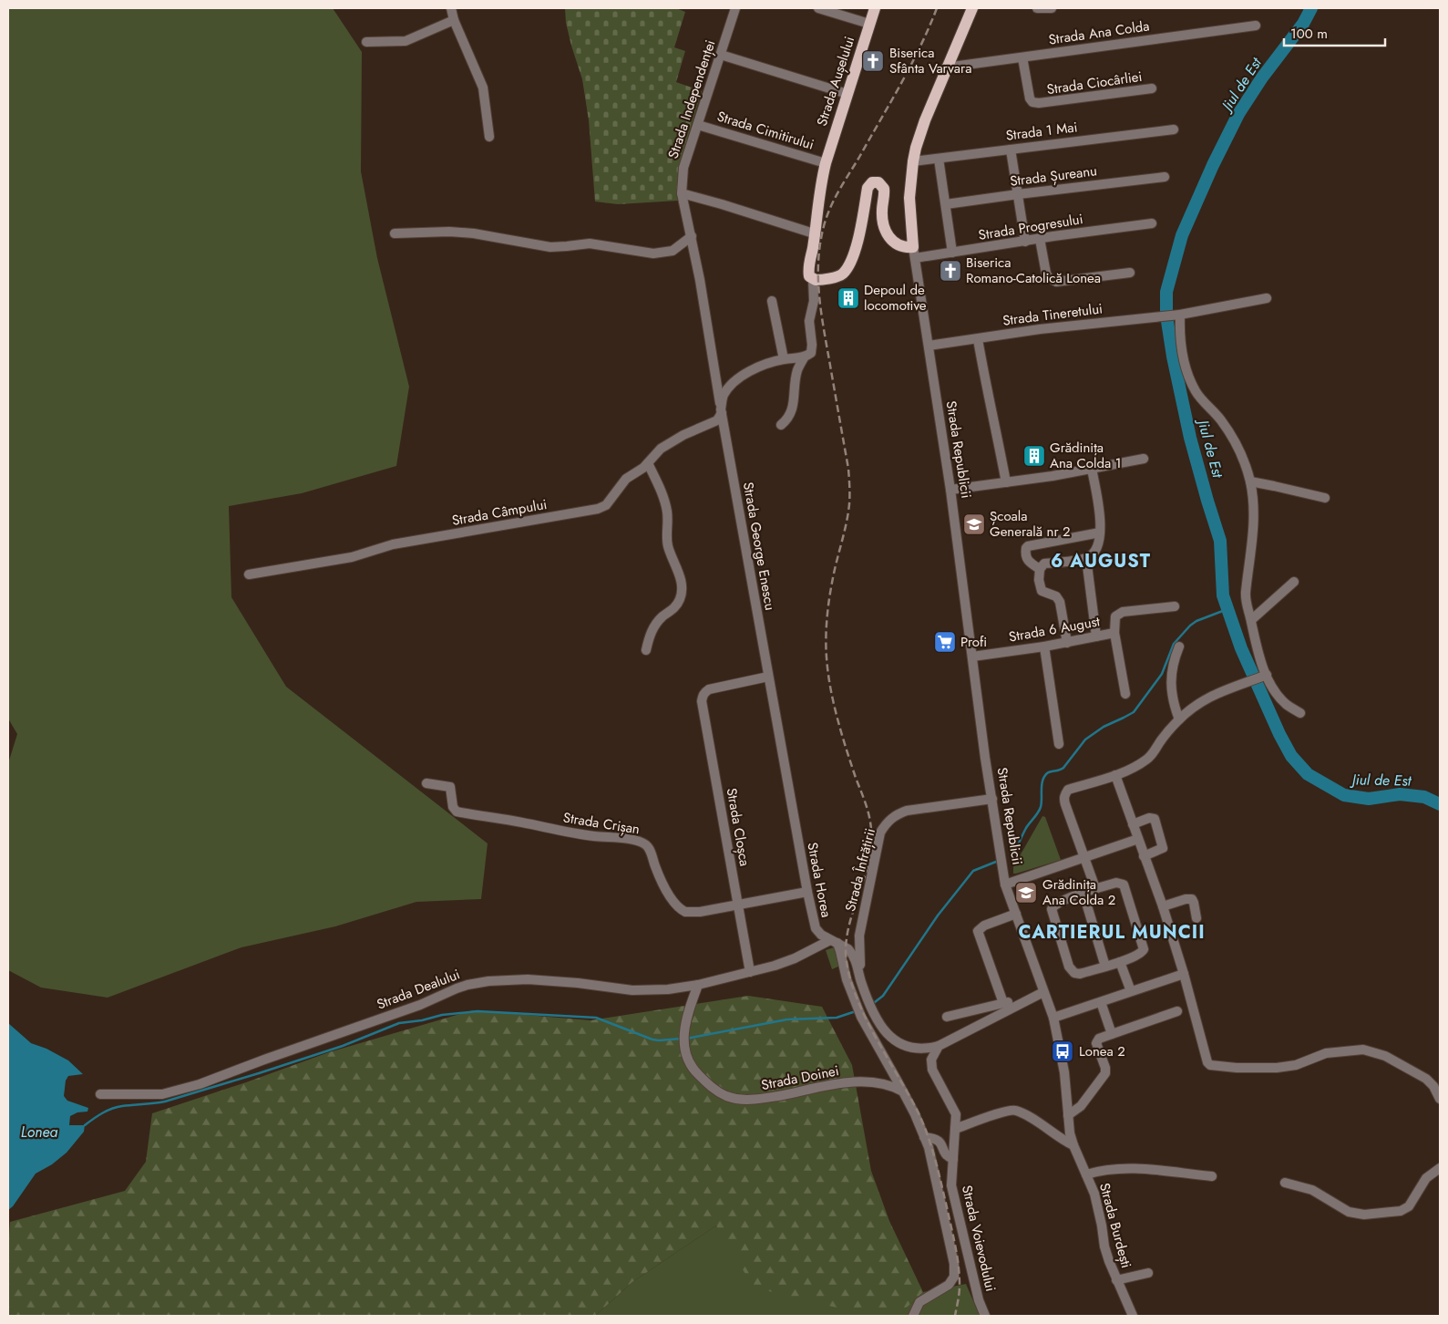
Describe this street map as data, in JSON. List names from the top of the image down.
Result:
{
  "streets": {
    "main road": ["Strada Aușelului", "Strada Republicii"],
    "street": [
      "Strada Ana Colda",
      "Strada Ciocârliei",
      "Strada Independenței",
      "Strada Cimitirului",
      "Strada 1 Mai",
      "Strada Șureanu",
      "Strada Progresului",
      "Strada Tineretului",
      "Strada Câmpului",
      "Strada George Enescu",
      "Strada 6 August",
      "Strada Crișan",
      "Strada Cloșca",
      "Strada Înfrățirii",
      "Strada Horea",
      "Strada Dealului",
      "Strada Doinei",
      "Strada Burdești",
      "Strada Voievodului"
    ]
  },
  "crossings": [
    ["Strada Ana Colda", "Strada Ciocârliei"],
    ["Strada Ana Colda", "Strada Republicii"],
    ["Strada Aușelului", "Strada Cimitirului"],
    ["Strada Independenței", "Strada Cimitirului"],
    ["Strada Independenței", "Strada George Enescu"],
    ["Strada 1 Mai", "Strada Republicii"],
    ["Strada Progresului", "Strada Republicii"],
    ["Strada Tineretului", "Strada Republicii"],
    ["Strada Republicii", "Strada 6 August"],
    ["Strada Republicii", "Strada Înfrățirii"],
    ["Strada Republicii", "Strada Burdești"],
    ["Strada Câmpului", "Strada George Enescu"],
    ["Strada George Enescu", "Strada Cloșca"],
    ["Strada George Enescu", "Strada Horea"],
    ["Strada Crișan", "Strada Cloșca"],
    ["Strada Crișan", "Strada Horea"],
    ["Strada Cloșca", "Strada Horea"],
    ["Strada Cloșca", "Strada Dealului"],
    ["Strada Înfrățirii", "Strada Horea"],
    ["Strada Horea", "Strada Dealului"],
    ["Strada Horea", "Strada Voievodului"],
    ["Strada Dealului", "Strada Doinei"]
  ],
  "districts": ["6 AUGUST", "CARTIERUL MUNCII"],
  "water": ["Jiul de Est", "Lonea"],
  "places": {
    "church": ["Biserica Sfânta Varvara", "Biserica Romano-Catolică Lonea"],
    "building": ["Depoul de locomotive", "Grădinița Ana Colda 1"],
    "school or university": ["Școala Generală nr 2", "Grădinița Ana Colda 2"],
    "supermarket": ["Profi"],
    "bus stop": ["Lonea 2"]
  },
  "scale_bar": "100 m"
}
